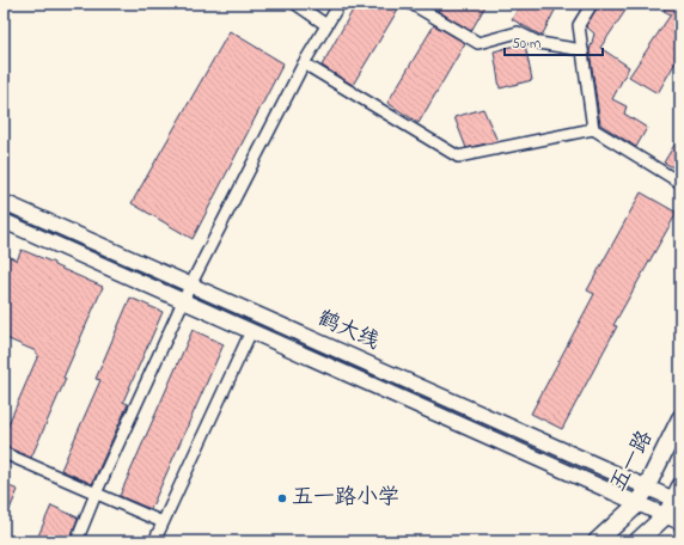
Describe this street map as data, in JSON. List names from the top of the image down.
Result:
{
  "streets": {
    "main road": ["鹤大线", "五一路"]
  },
  "crossings": [
    ["鹤大线", "五一路"]
  ],
  "places": ["五一路小学"],
  "scale_bar": "50 m"
}
